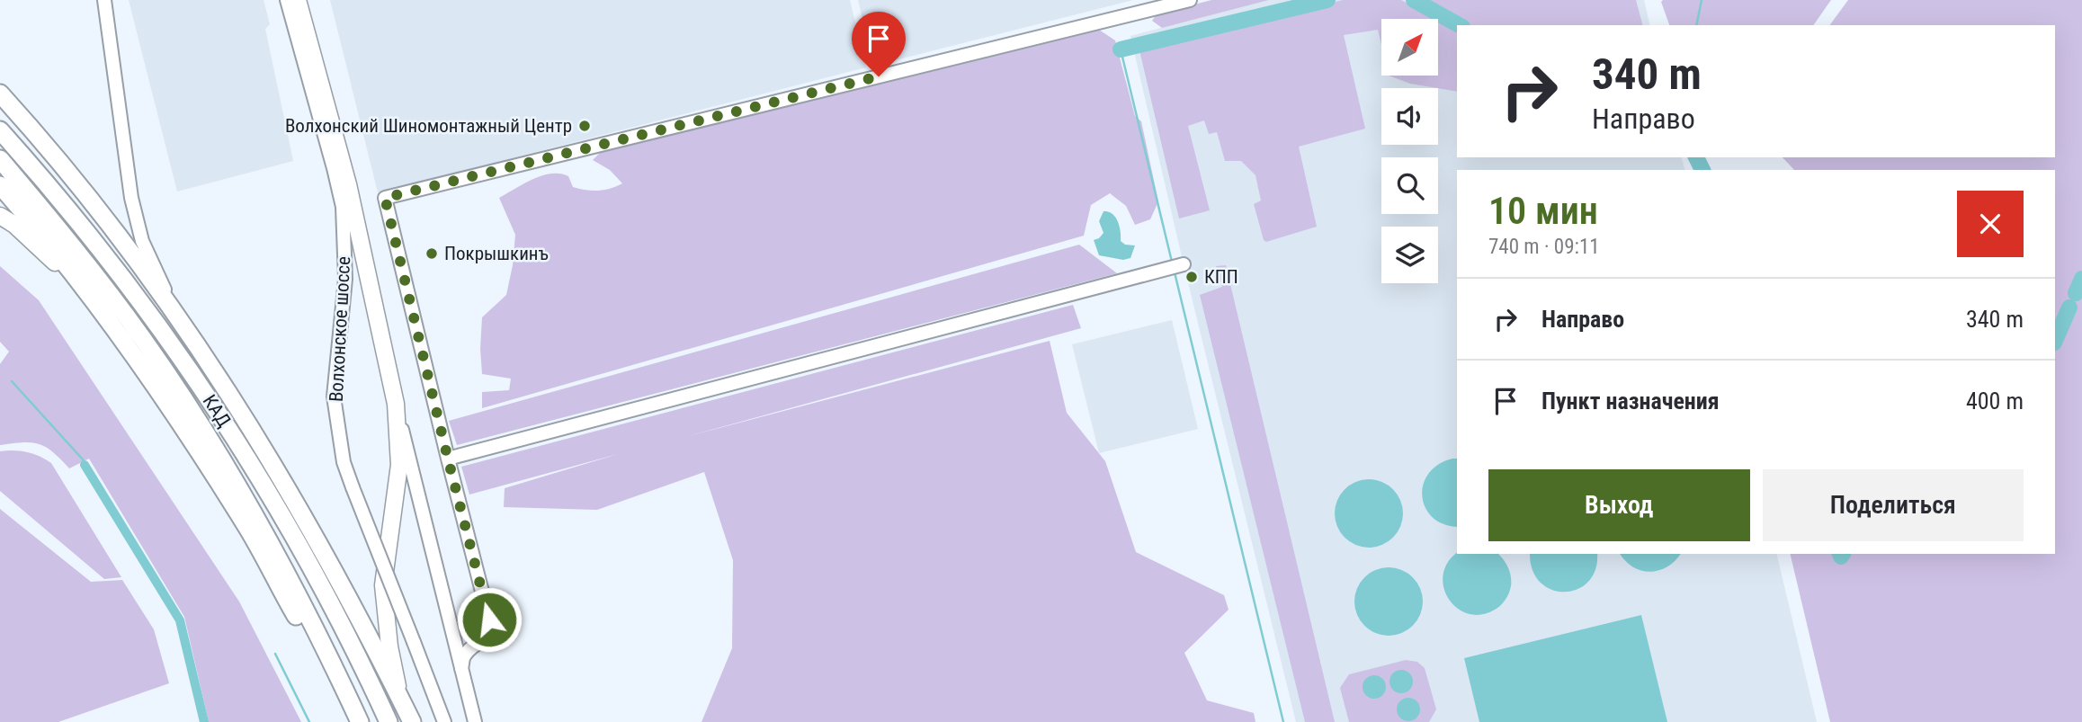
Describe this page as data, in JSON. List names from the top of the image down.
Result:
{
  "streets": {
    "highway": ["КАД"],
    "main road": ["Волхонское шоссе"]
  },
  "places": ["Волхонский Шиномонтажный Центр", "Покрышкинъ", "КПП"],
  "north": "top right",
  "page": {
    "turn": ["340 m", "Направо"],
    "heading": ["10 мин", "740 m · 09:11"],
    "list": [
      {
        "name": "Направо",
        "value": "340 m"
      },
      {
        "name": "Пункт назначения",
        "value": "400 m"
      }
    ],
    "buttons": ["Выход", "Поделиться"]
  }
}
